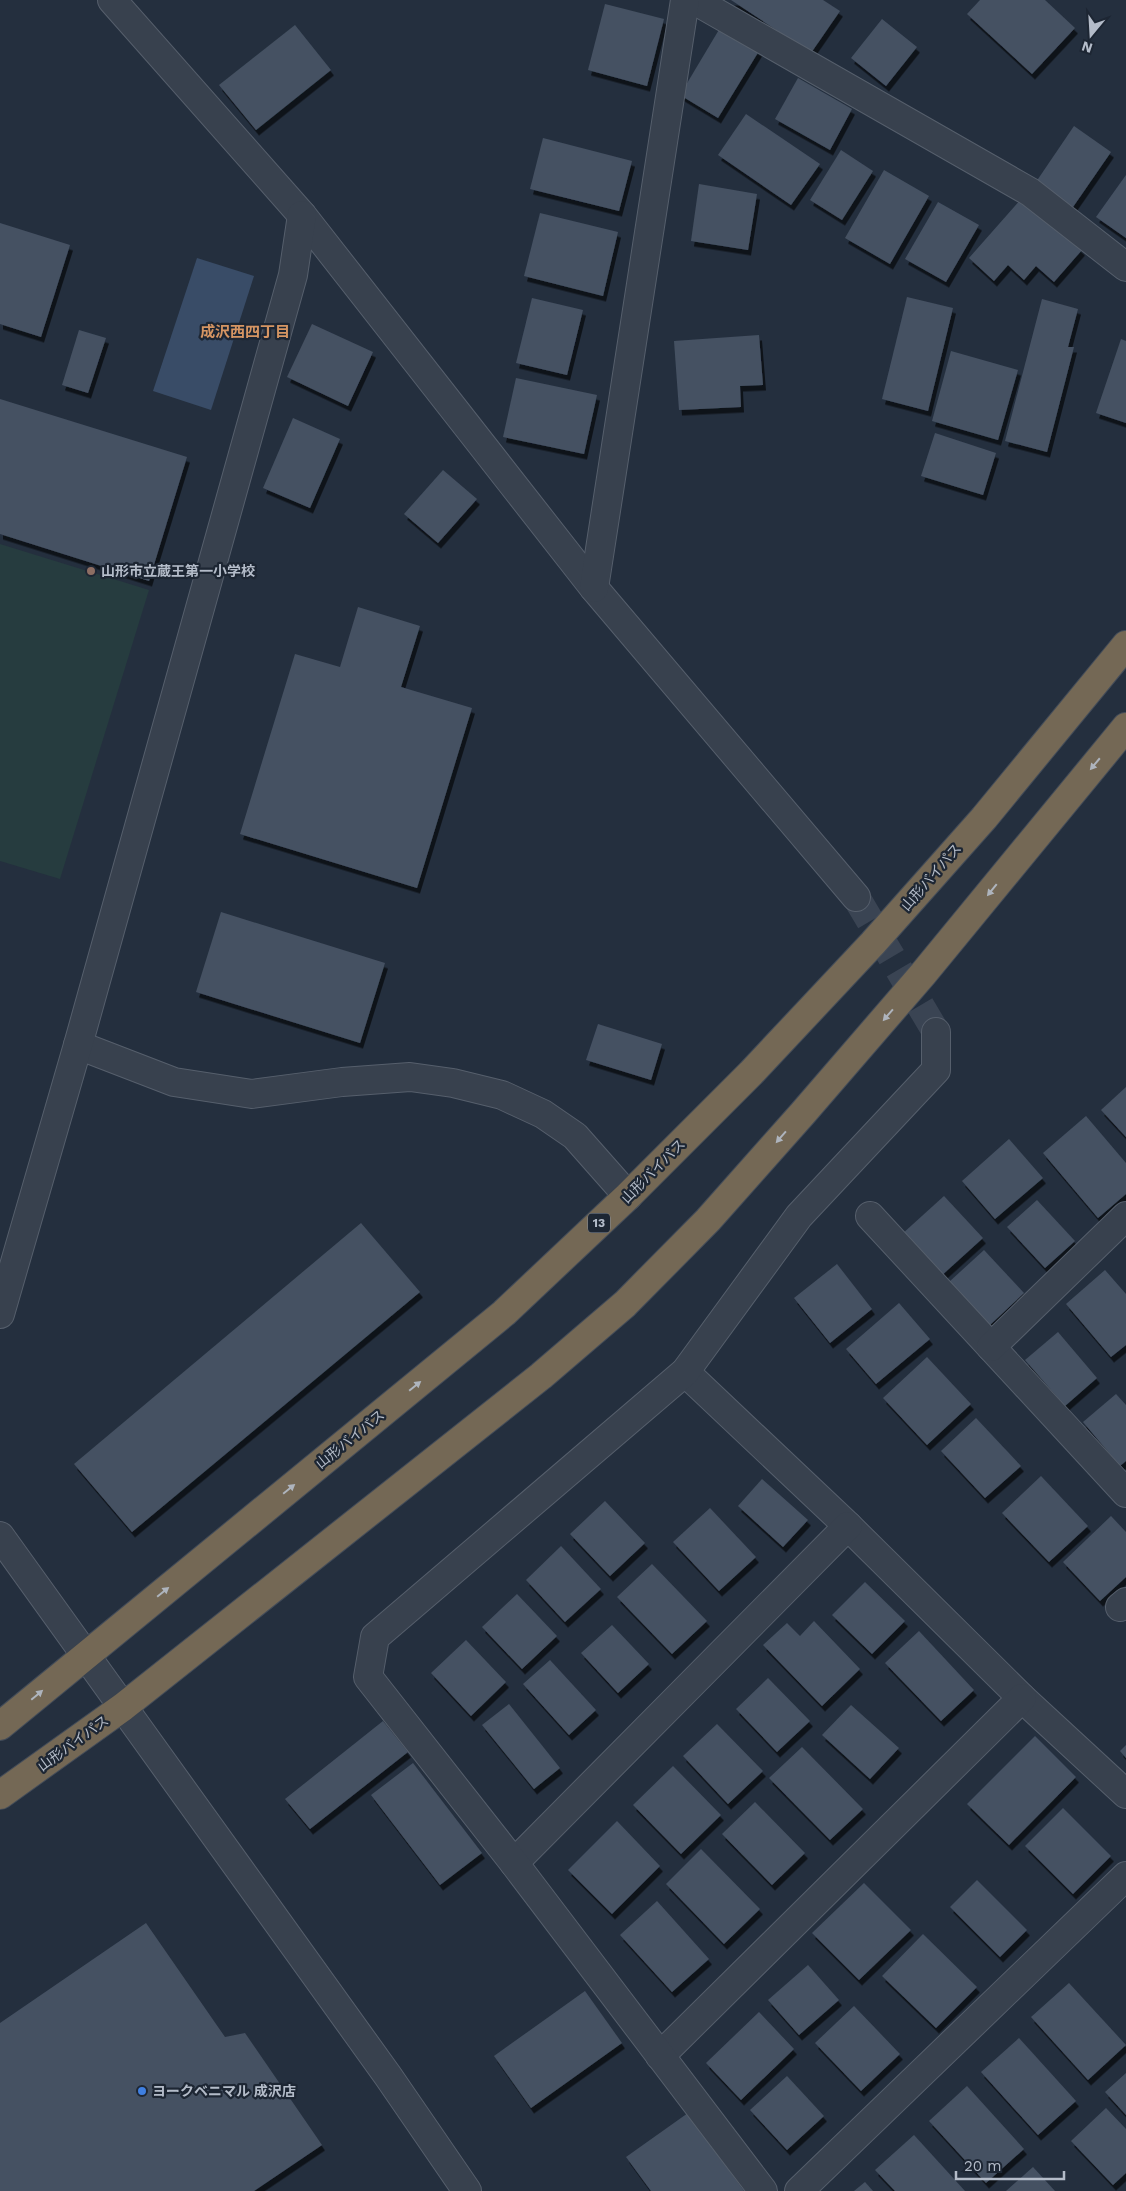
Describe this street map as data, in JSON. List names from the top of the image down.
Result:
{
  "streets": {
    "highway": ["山形バイパス", "13"]
  },
  "districts": ["成沢西四丁目"],
  "places": ["山形市立蔵王第一小学校", "ヨークベニマル 成沢店"],
  "scale_bar": "20 m",
  "north": "bottom"
}
